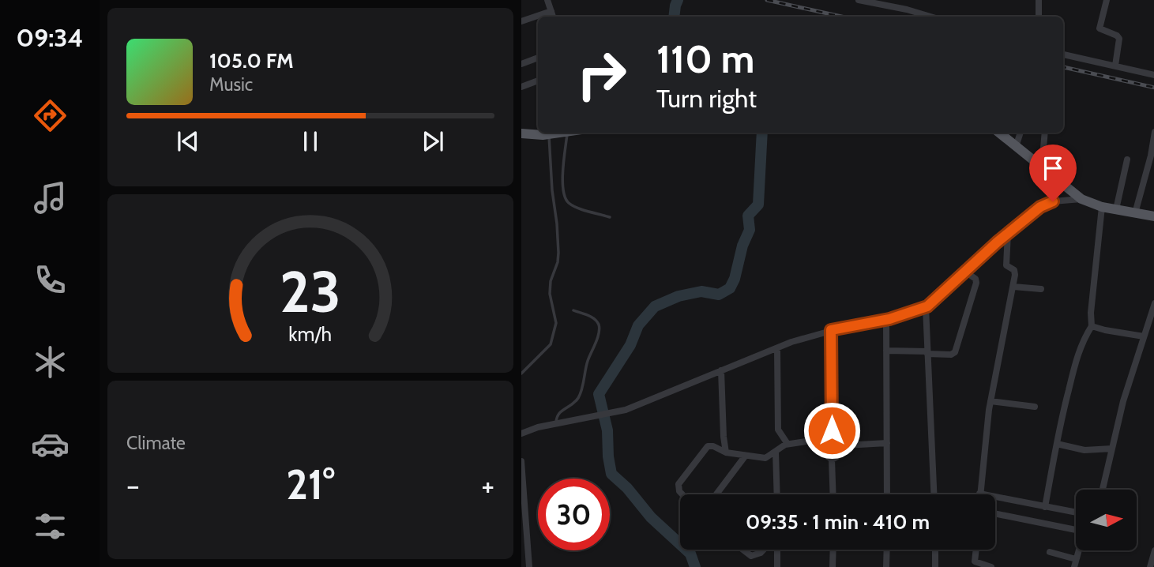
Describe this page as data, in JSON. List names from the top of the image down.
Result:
{
  "north": "right",
  "page": {
    "tabs": "09:34",
    "turn": ["110 m", "Turn right"],
    "song": ["105.0 FM", "Music"],
    "tile": "Climate",
    "heat": ["−", "21°", "+"],
    "limit": "30",
    "trip": "09:35 · 1 min · 410 m",
    "gauge": ["23", "km/h"]
  }
}
